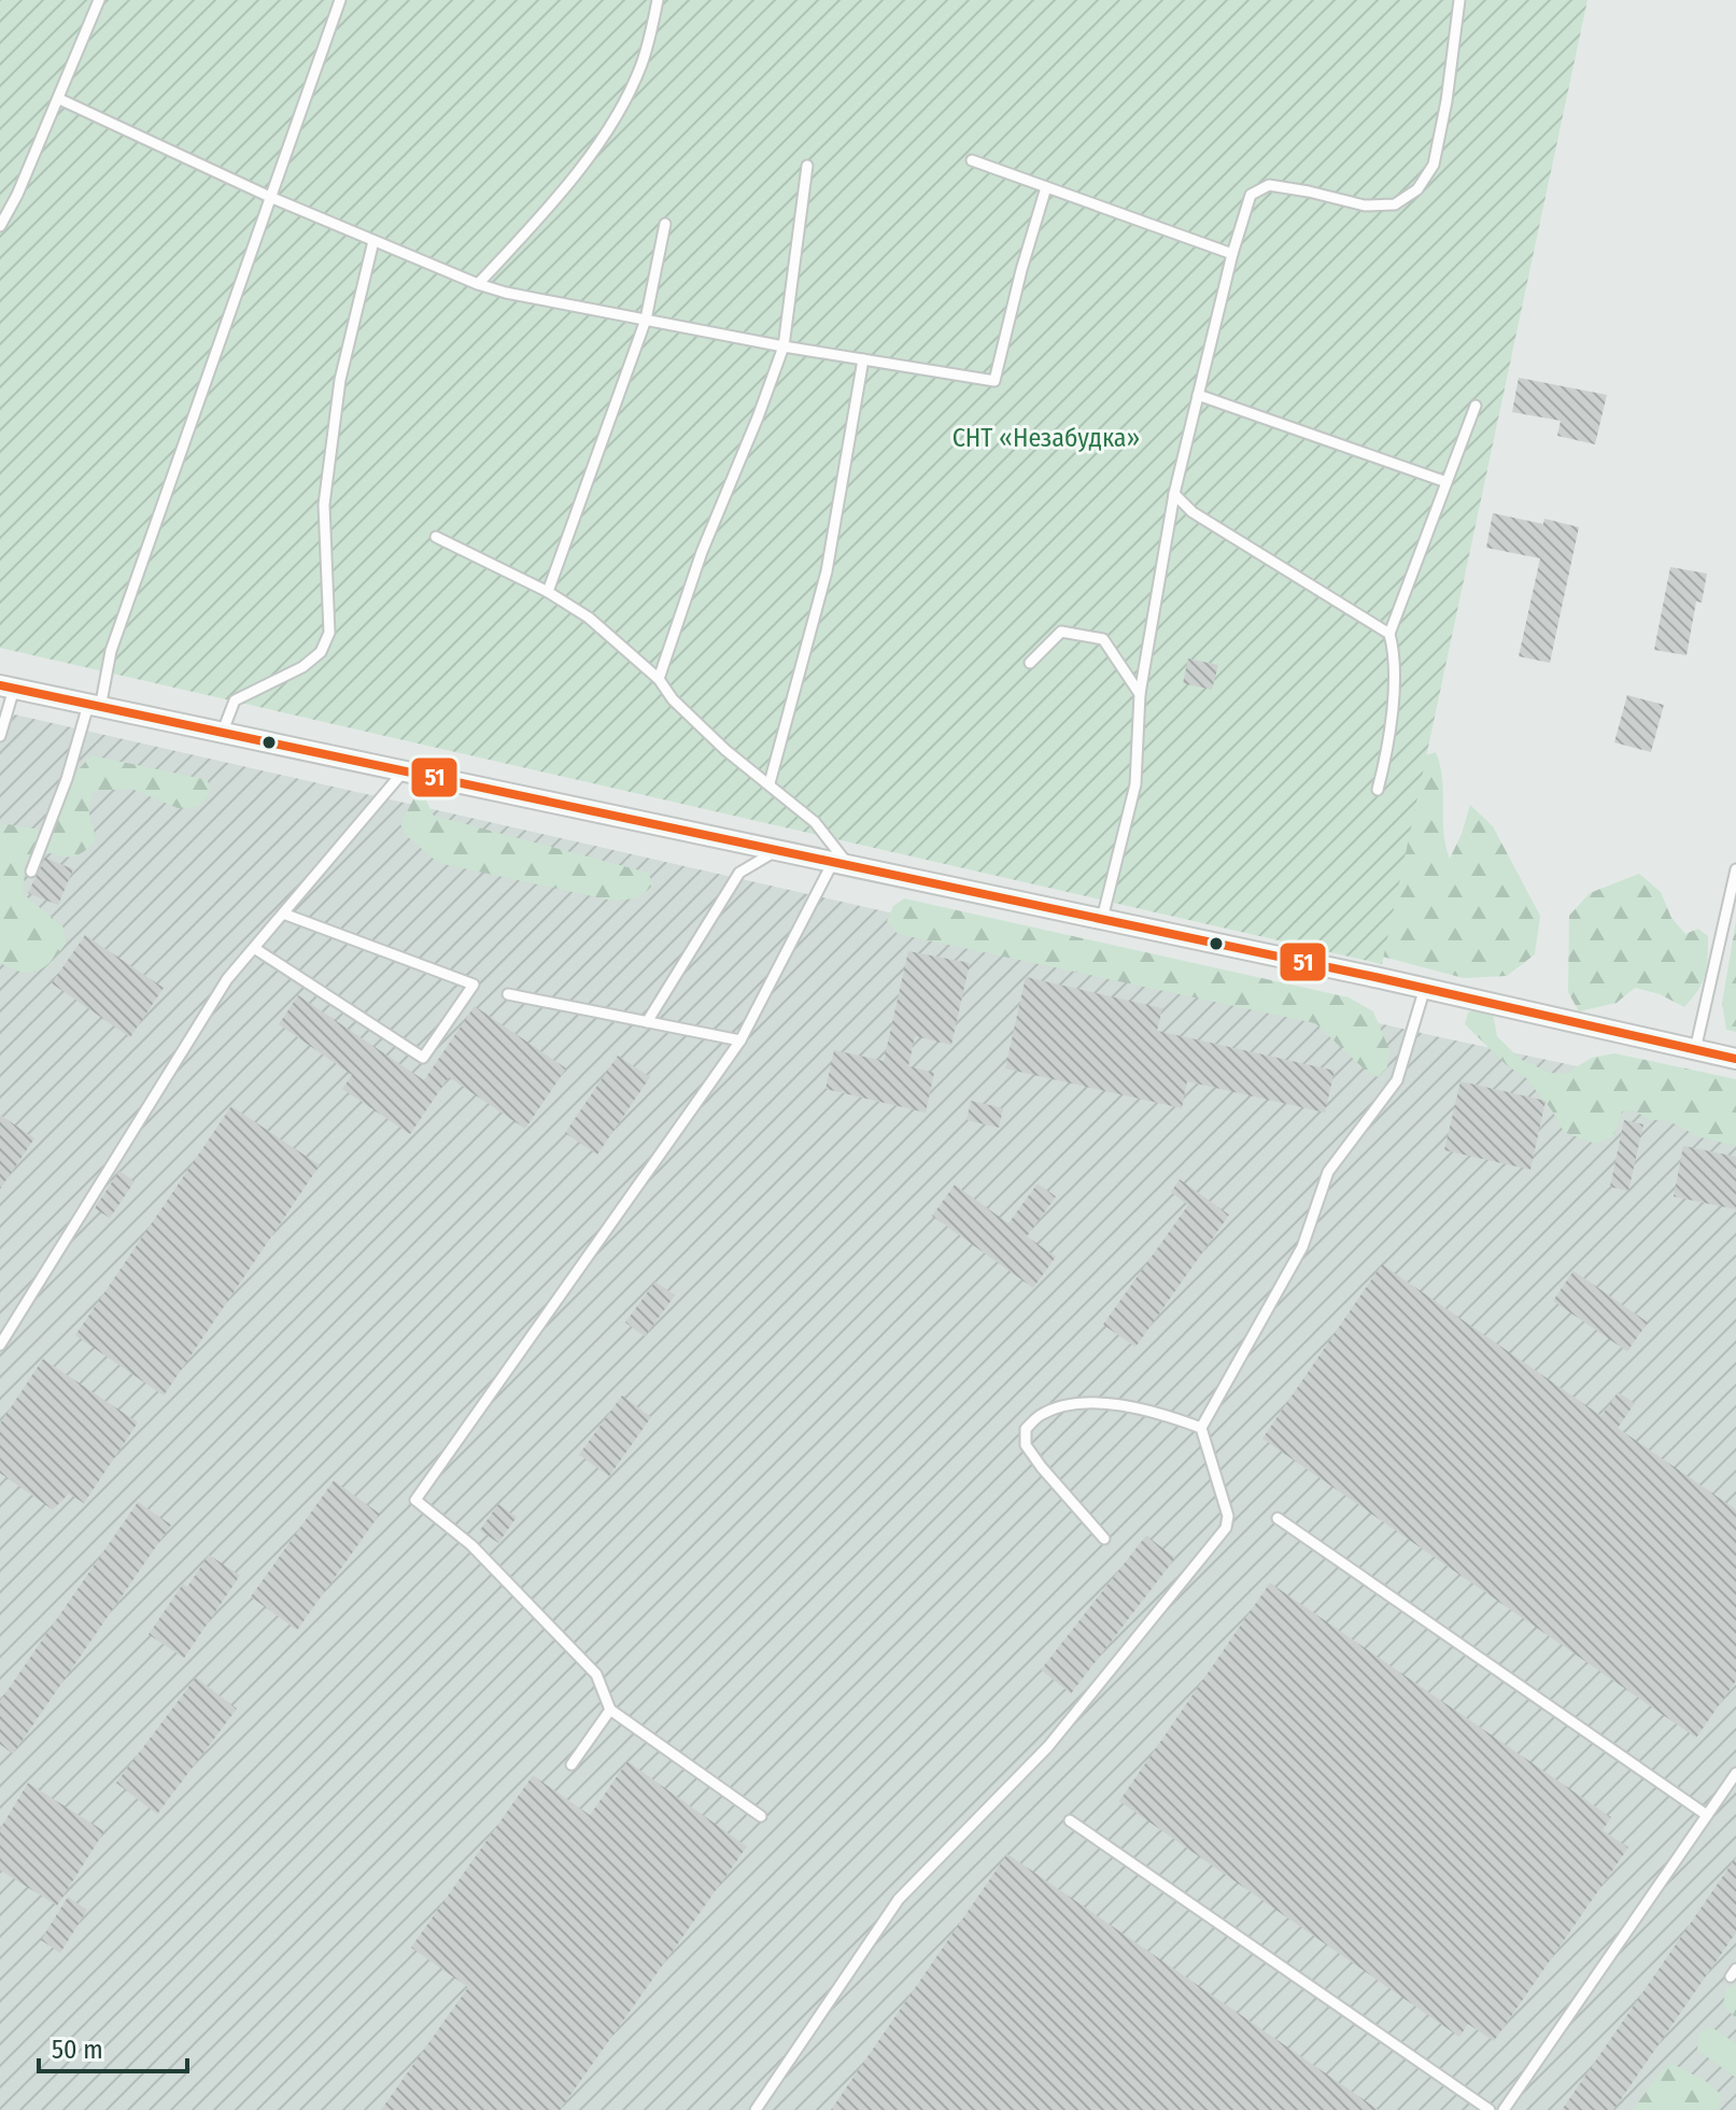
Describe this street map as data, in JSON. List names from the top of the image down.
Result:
{
  "parks": ["СНТ «Незабудка»"],
  "lines": ["transit line 51"],
  "scale_bar": "50 m"
}
